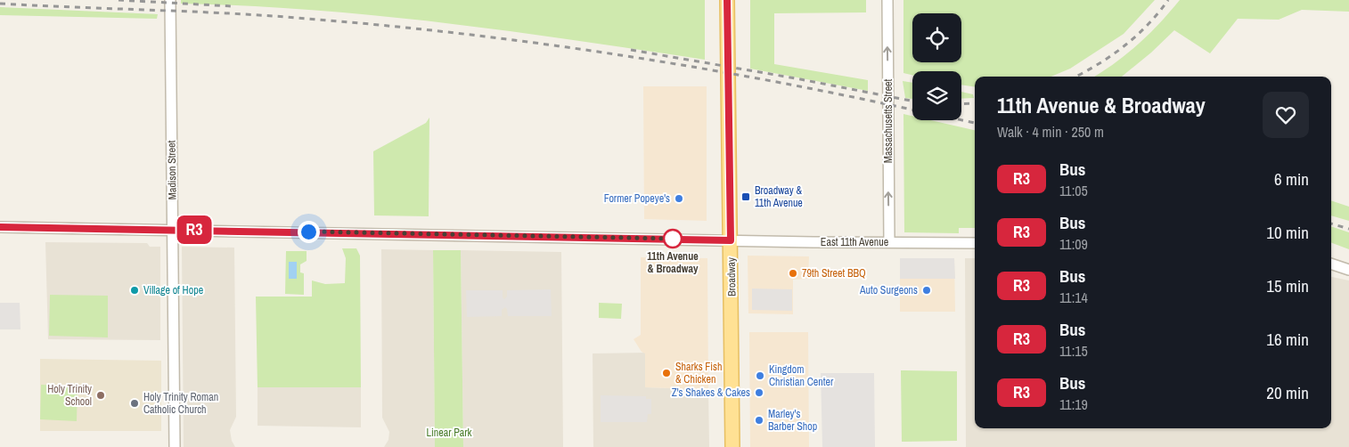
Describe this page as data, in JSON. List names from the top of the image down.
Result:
{
  "streets": {
    "main road": ["Broadway"],
    "street": ["Massachusetts Street", "Madison Street", "East 11th Avenue"]
  },
  "crossings": [
    ["Massachusetts Street", "East 11th Avenue"],
    ["Madison Street", "East 11th Avenue"],
    ["East 11th Avenue", "Broadway"]
  ],
  "one_way": ["Massachusetts Street"],
  "parks": ["Linear Park"],
  "places": {
    "transit": ["Broadway & 11th Avenue"],
    "other": [
      "Former Popeye's",
      "11th Avenue & Broadway",
      "79th Street BBQ",
      "Village of Hope",
      "Auto Surgeons",
      "Sharks Fish & Chicken",
      "Kingdom Christian Center",
      "Z's Shakes & Cakes",
      "Holy Trinity School",
      "Holy Trinity Roman Catholic Church",
      "Marley's Barber Shop"
    ]
  },
  "lines": ["bus line R3"],
  "page": {
    "on_map": "R3",
    "heading": ["11th Avenue & Broadway", "Walk · 4 min · 250 m"],
    "list": [
      {
        "mark": "R3",
        "name": "Bus",
        "note": "11:05",
        "value": "6 min"
      },
      {
        "mark": "R3",
        "name": "Bus",
        "note": "11:09",
        "value": "10 min"
      },
      {
        "mark": "R3",
        "name": "Bus",
        "note": "11:14",
        "value": "15 min"
      },
      {
        "mark": "R3",
        "name": "Bus",
        "note": "11:15",
        "value": "16 min"
      },
      {
        "mark": "R3",
        "name": "Bus",
        "note": "11:19",
        "value": "20 min"
      }
    ]
  }
}
